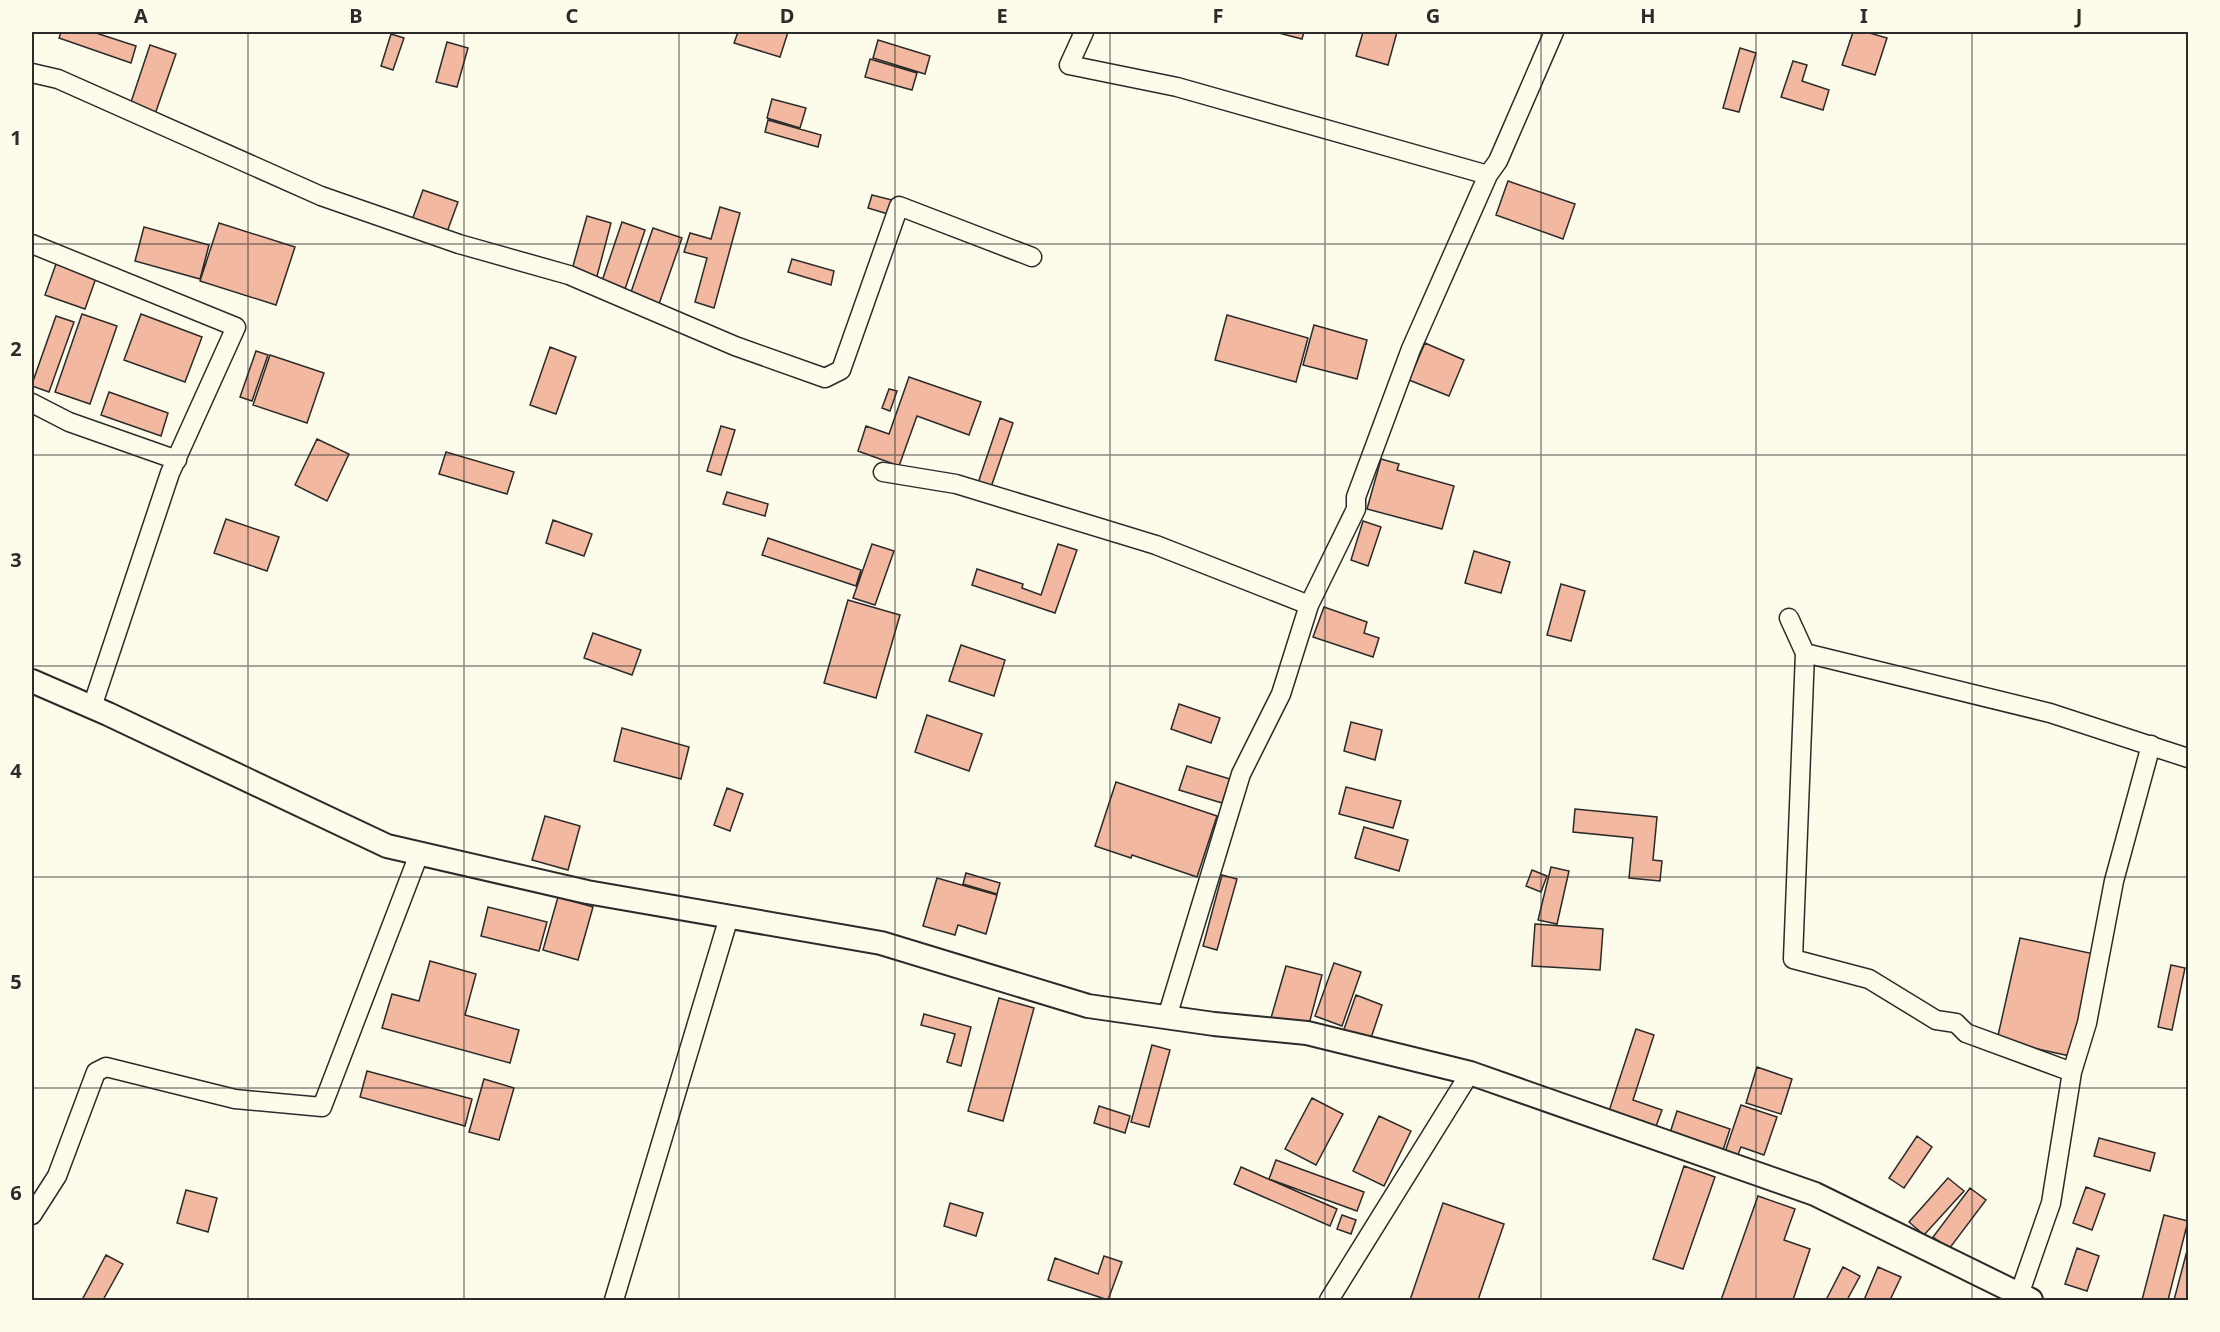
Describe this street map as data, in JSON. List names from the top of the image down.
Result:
{
  "grid": {
    "columns": [
      "A",
      "B",
      "C",
      "D",
      "E",
      "F",
      "G",
      "H",
      "I",
      "J"
    ],
    "rows": [
      "1",
      "2",
      "3",
      "4",
      "5",
      "6"
    ]
  }
}
